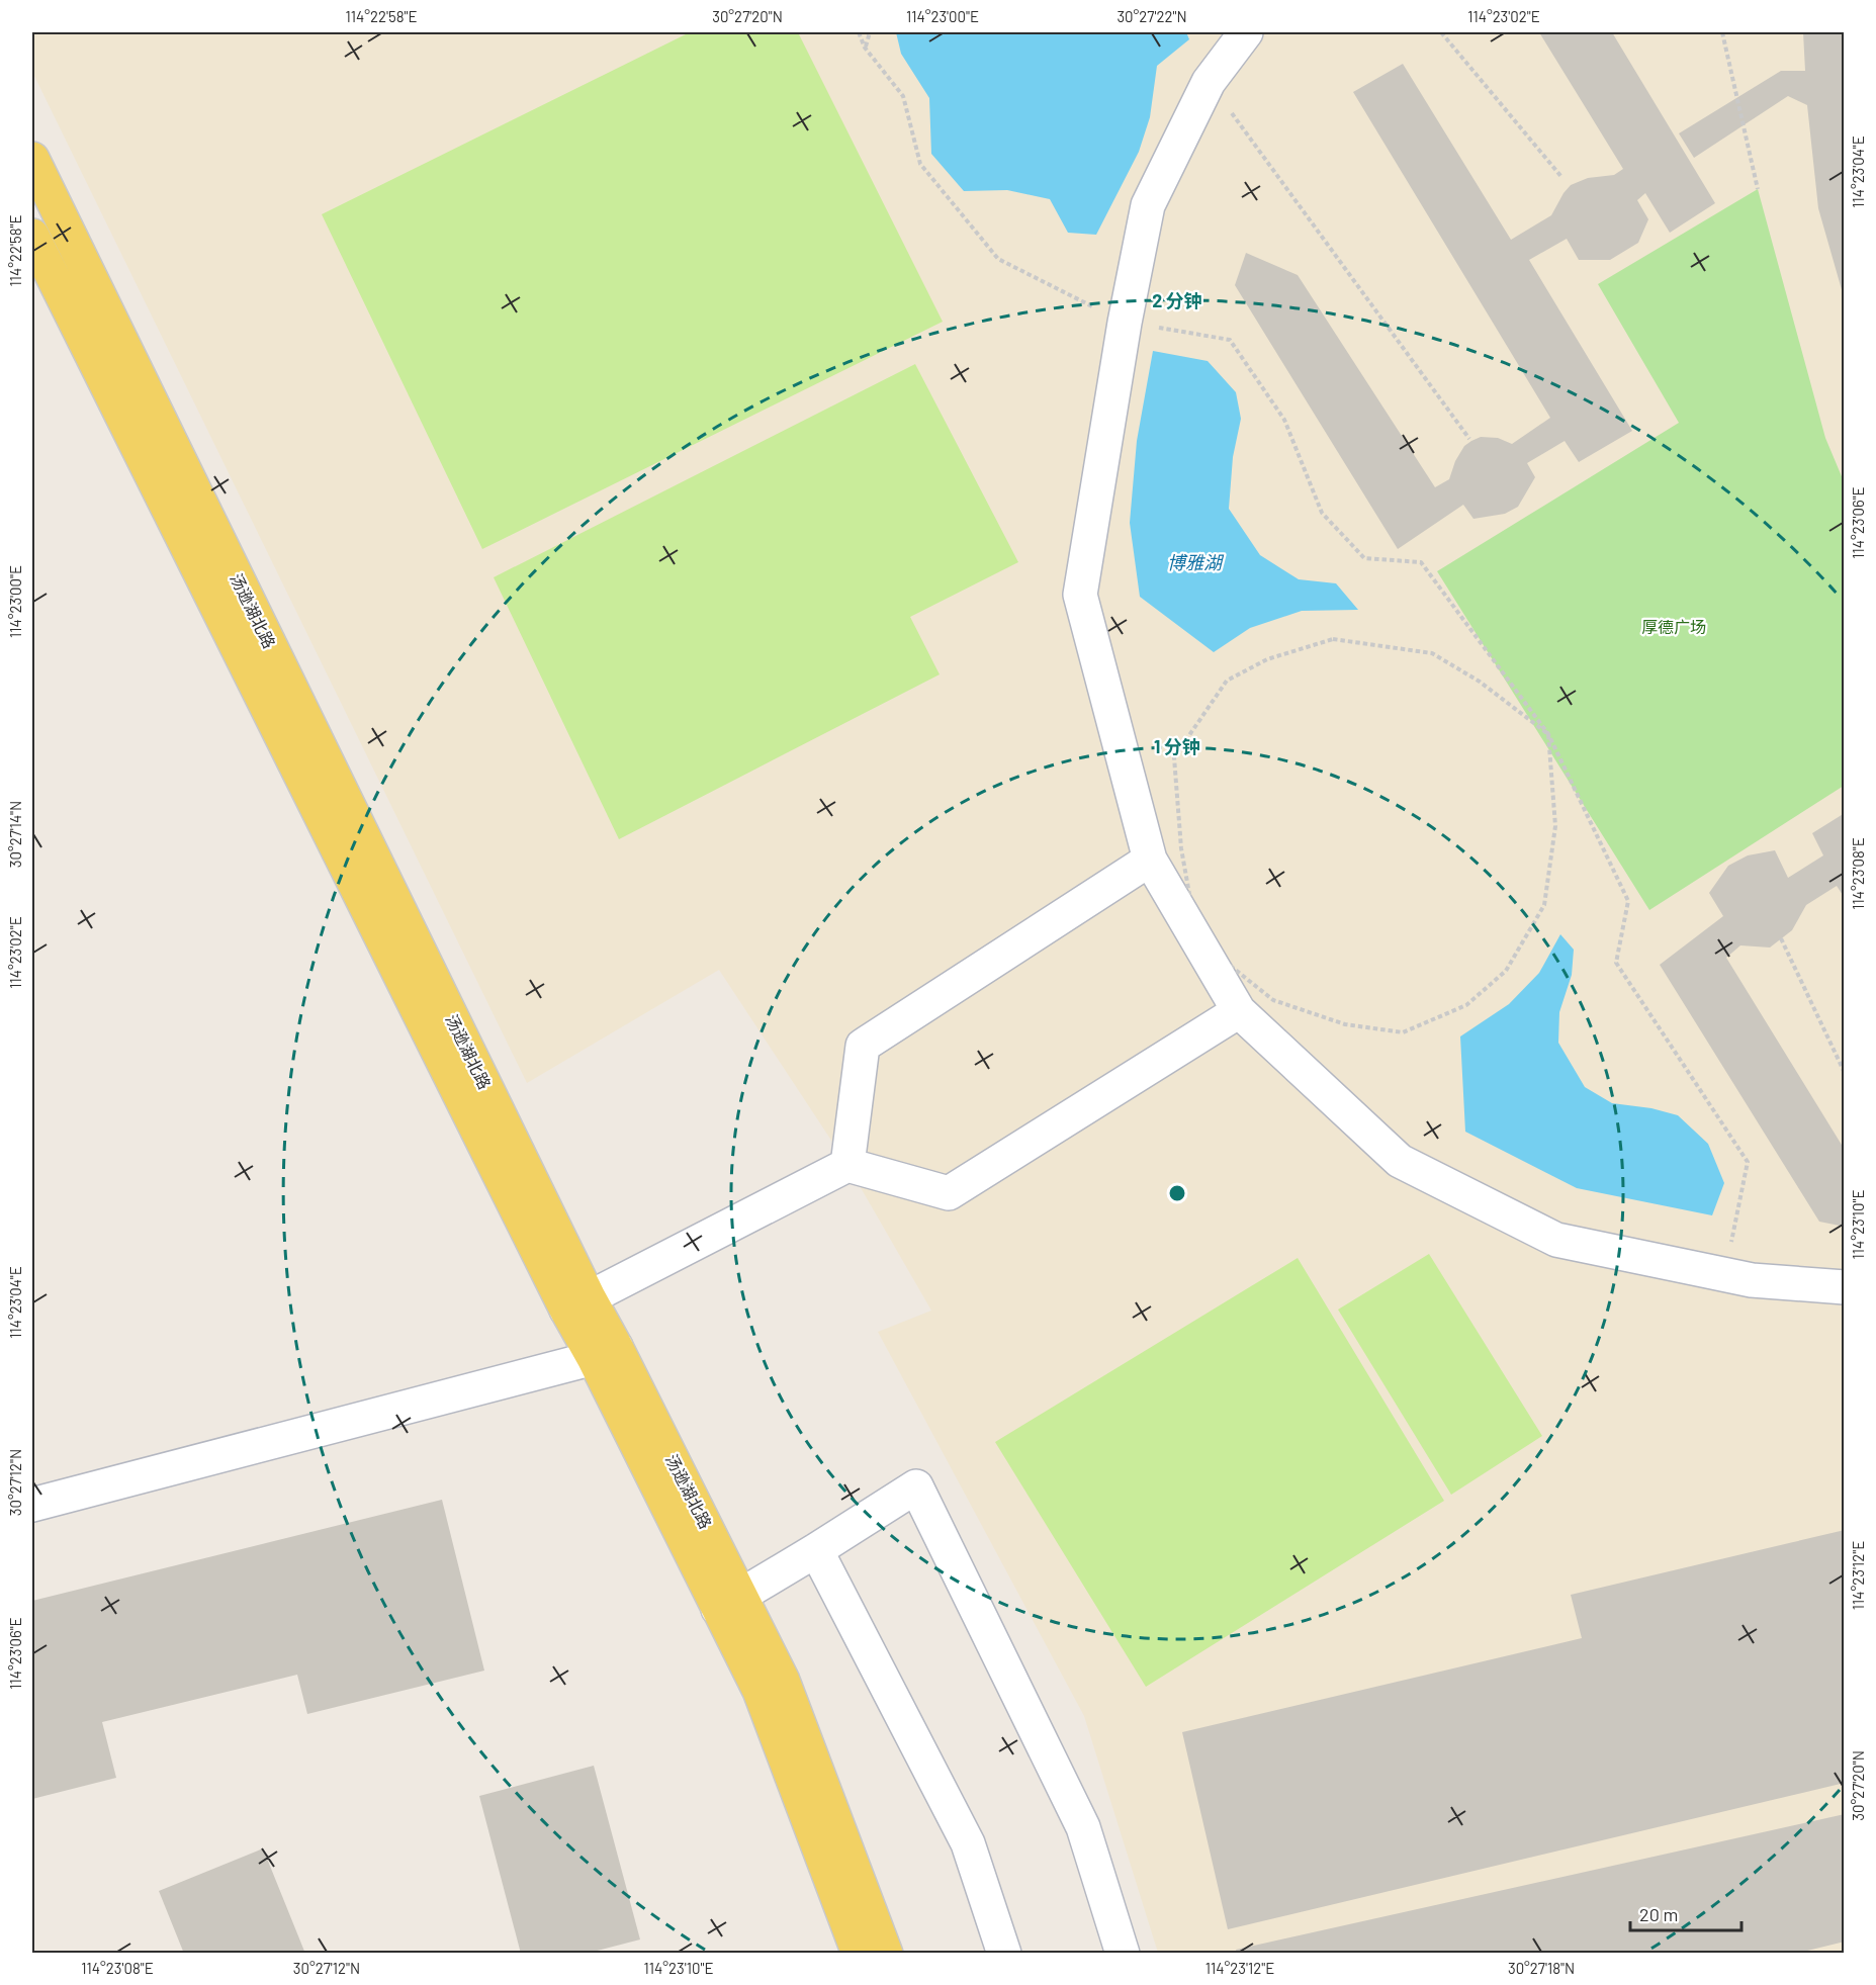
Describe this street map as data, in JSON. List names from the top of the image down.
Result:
{
  "streets": {
    "main road": ["汤逊湖北路"]
  },
  "water": ["博雅湖"],
  "parks": ["厚德广场"],
  "scale_bar": "20 m",
  "coordinates": [
    "114°22'58\"E",
    "30°27'20\"N",
    "114°23'00\"E",
    "30°27'22\"N",
    "114°23'02\"E",
    "114°23'04\"E",
    "114°23'06\"E",
    "30°27'14\"N",
    "114°23'08\"E",
    "114°23'10\"E",
    "30°27'12\"N",
    "114°23'12\"E",
    "30°27'18\"N"
  ],
  "rings": ["2 分钟", "1 分钟"]
}
